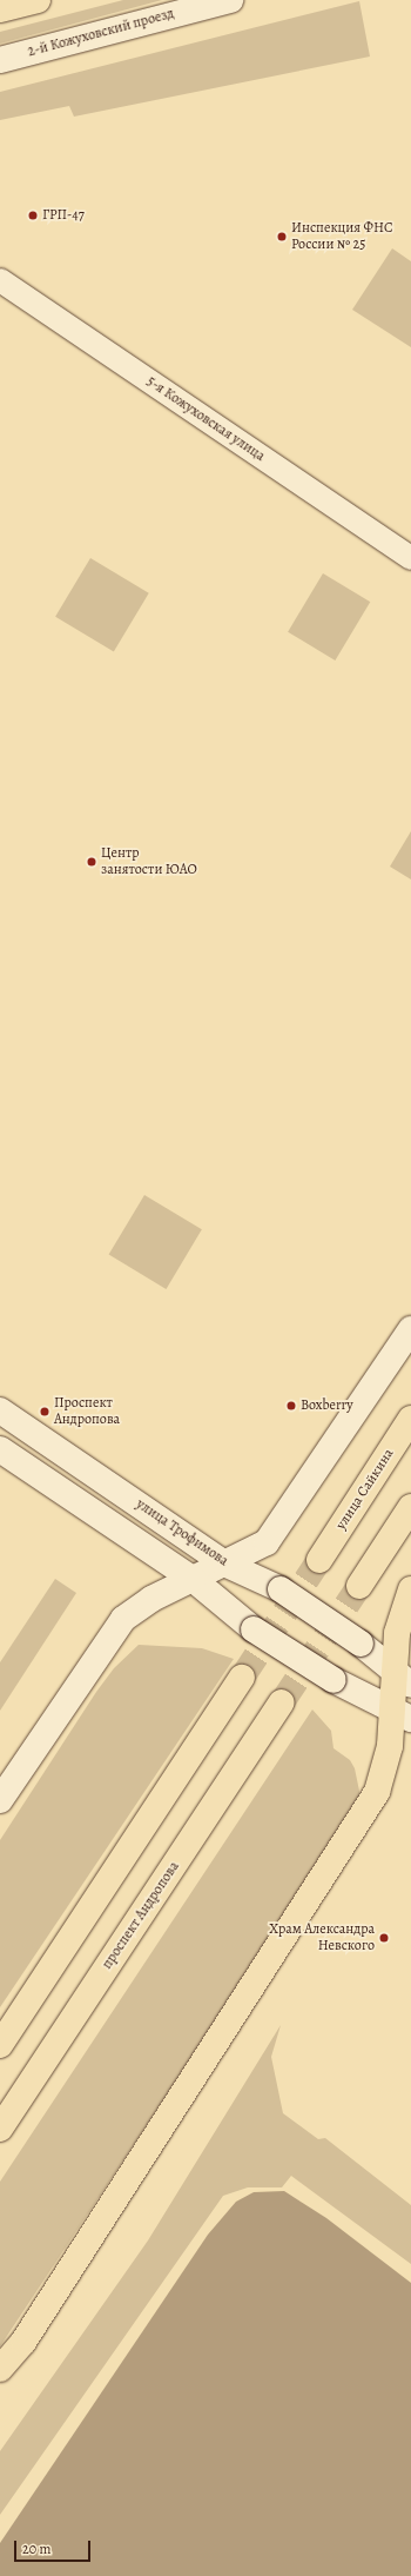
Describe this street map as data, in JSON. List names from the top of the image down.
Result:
{
  "streets": {
    "main road": [
      "2-й Кожуховский проезд",
      "улица Сайкина",
      "улица Трофимова",
      "проспект Андропова"
    ],
    "street": ["5-я Кожуховская улица"]
  },
  "places": [
    "ГРП-47",
    "Инспекция ФНС России № 25",
    "Центр занятости ЮАО",
    "Boxberry",
    "Проспект Андропова",
    "Храм Александра Невского"
  ],
  "scale_bar": "20 m"
}
